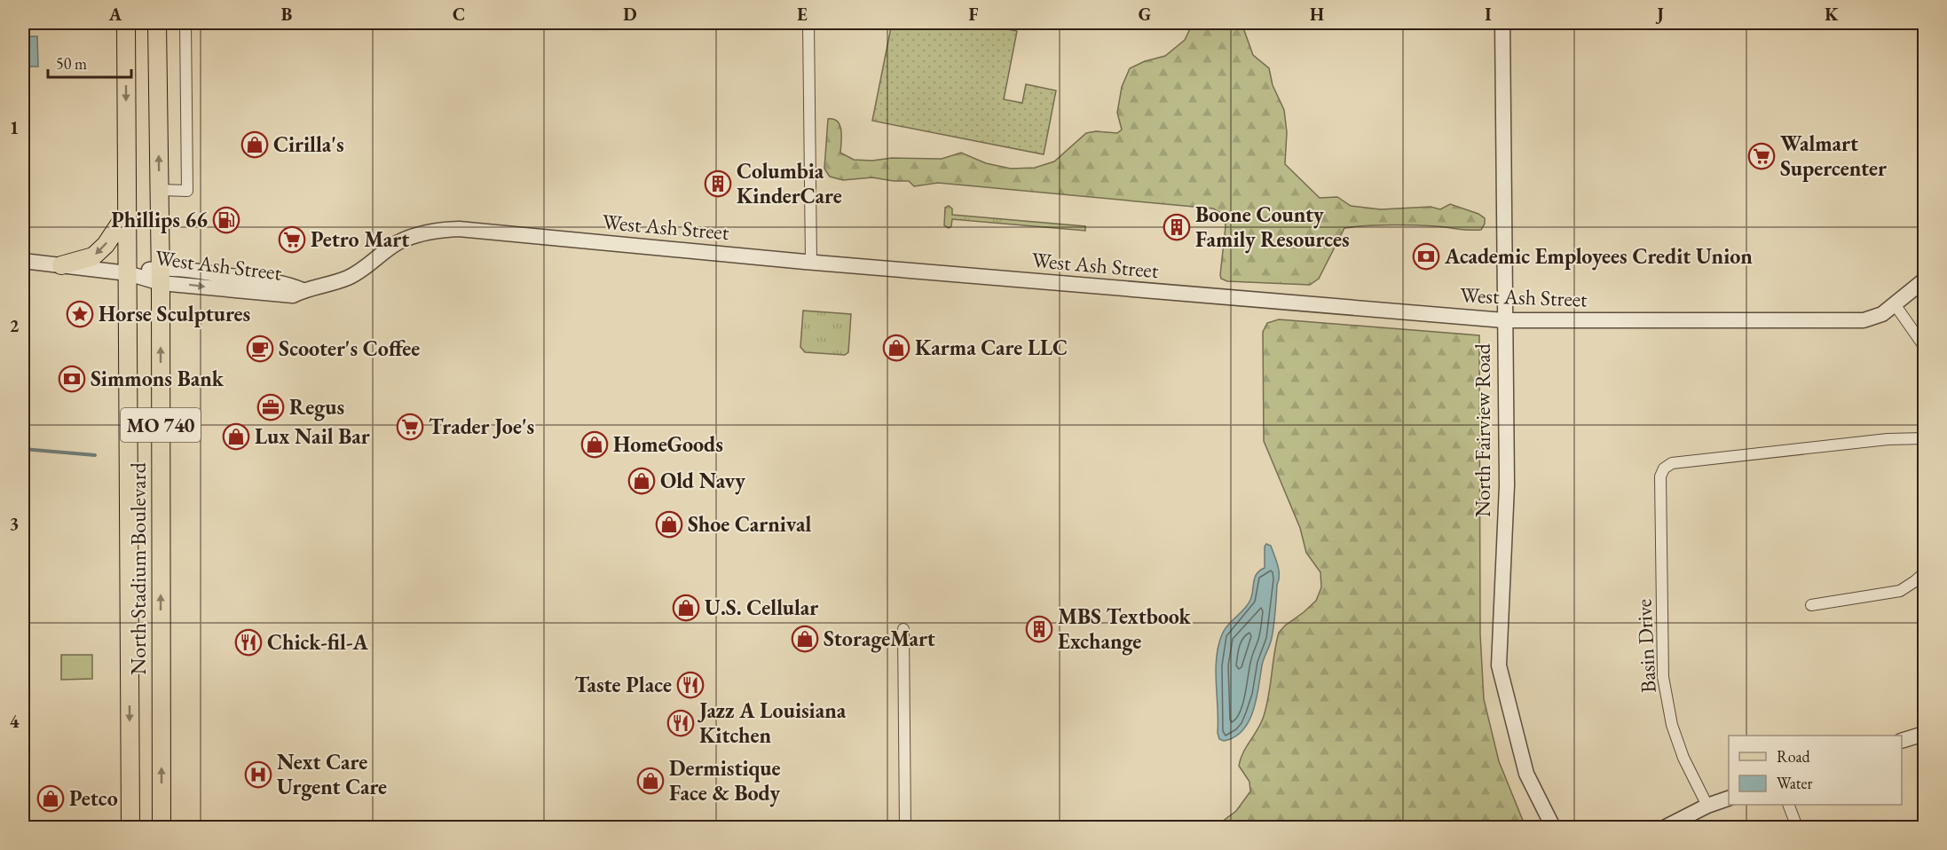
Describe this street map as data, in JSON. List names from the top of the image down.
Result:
{
  "streets": {
    "main road": ["MO 740", "North Stadium Boulevard"],
    "street": ["West Ash Street", "North Fairview Road", "Basin Drive"]
  },
  "crossings": [
    ["West Ash Street", "North Fairview Road"],
    ["West Ash Street", "North Stadium Boulevard"]
  ],
  "places": {
    "shop": [
      "Cirilla's",
      "Karma Care LLC",
      "Lux Nail Bar",
      "HomeGoods",
      "Old Navy",
      "Shoe Carnival",
      "U.S. Cellular",
      "StorageMart",
      "Dermistique Face & Body",
      "Petco"
    ],
    "supermarket": ["Walmart Supercenter", "Petro Mart", "Trader Joe's"],
    "building": ["Columbia KinderCare", "Boone County Family Resources", "MBS Textbook Exchange"],
    "fuel station": ["Phillips 66"],
    "bank": ["Academic Employees Credit Union", "Simmons Bank"],
    "place": ["Horse Sculptures"],
    "cafe": ["Scooter's Coffee"],
    "office": ["Regus"],
    "restaurant": ["Chick-fil-A", "Taste Place", "Jazz A Louisiana Kitchen"],
    "hospital": ["Next Care Urgent Care"]
  },
  "legend": ["Road", "Water"],
  "scale_bar": "50 m",
  "grid": {
    "columns": [
      "A",
      "B",
      "C",
      "D",
      "E",
      "F",
      "G",
      "H",
      "I",
      "J",
      "K"
    ],
    "rows": [
      "1",
      "2",
      "3",
      "4"
    ]
  }
}
